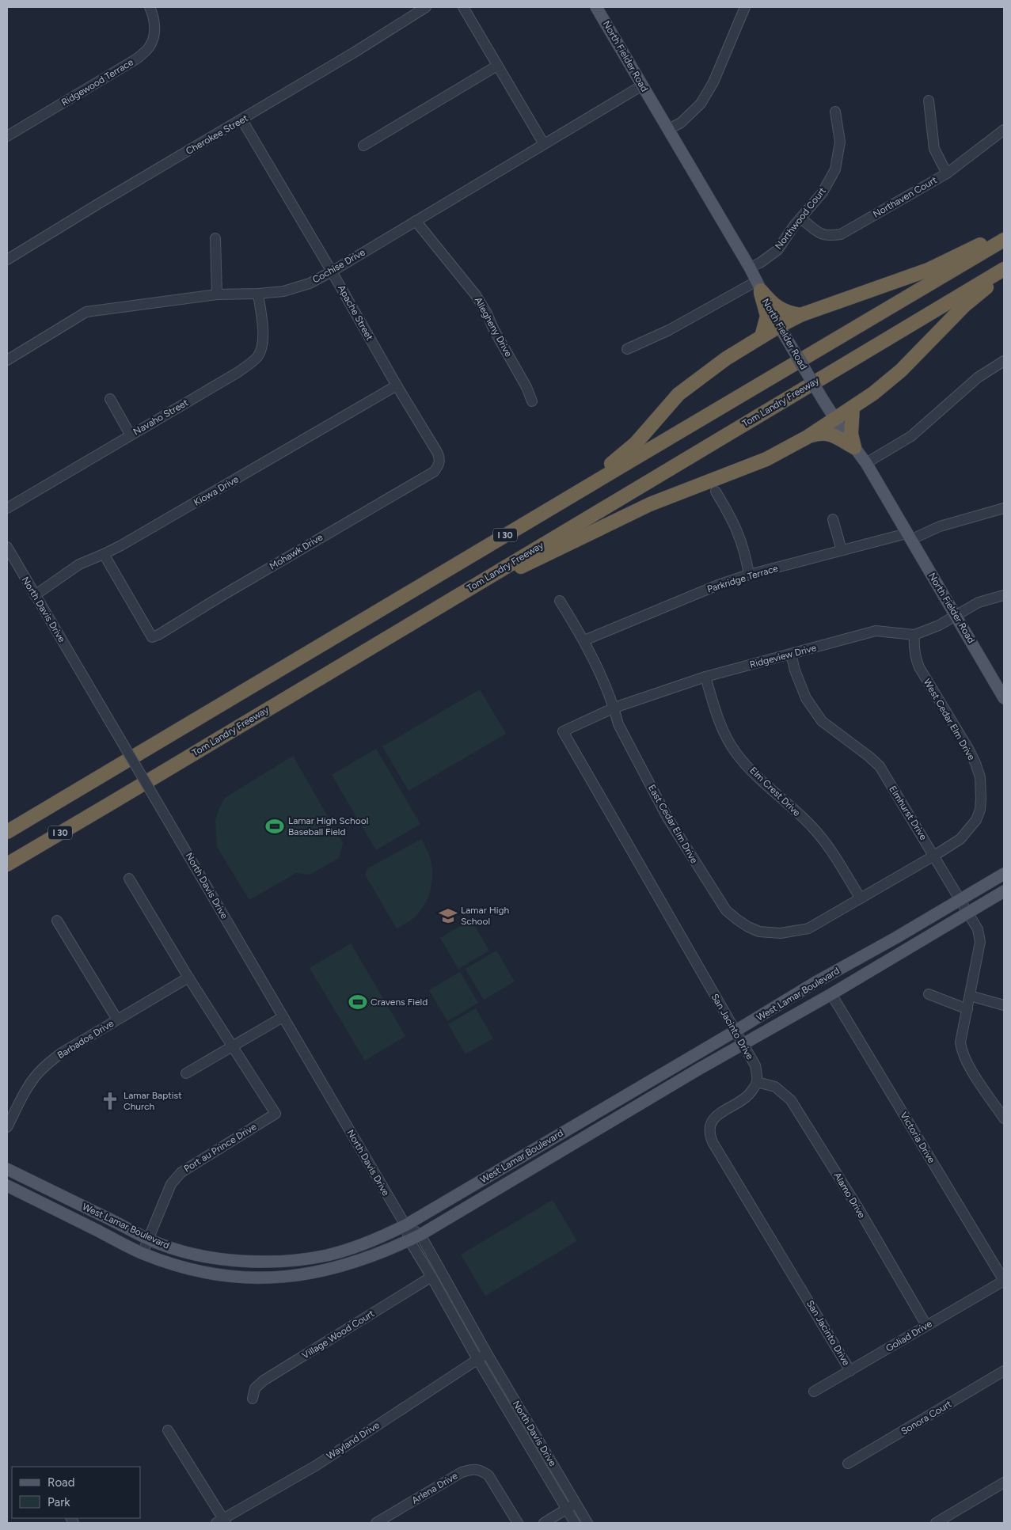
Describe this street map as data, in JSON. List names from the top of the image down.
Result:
{
  "streets": {
    "highway": ["Tom Landry Freeway", "I 30"],
    "main road": ["North Fielder Road", "West Lamar Boulevard"],
    "street": [
      "Ridgewood Terrace",
      "Cherokee Street",
      "Northaven Court",
      "Northwood Court",
      "Cochise Drive",
      "Apache Street",
      "Allegheny Drive",
      "Navaho Street",
      "Kiowa Drive",
      "Mohawk Drive",
      "Parkridge Terrace",
      "North Davis Drive",
      "Ridgeview Drive",
      "West Cedar Elm Drive",
      "Elm Crest Drive",
      "Elmhurst Drive",
      "East Cedar Elm Drive",
      "San Jacinto Drive",
      "Barbados Drive",
      "Victoria Drive",
      "Port au Prince Drive",
      "Alamo Drive",
      "Village Wood Court",
      "Goliad Drive",
      "Sonora Court",
      "Wayland Drive",
      "Arlena Drive"
    ]
  },
  "crossings": [
    ["North Fielder Road", "Northwood Court"],
    ["North Fielder Road", "Cochise Drive"],
    ["North Fielder Road", "Parkridge Terrace"],
    ["North Fielder Road", "Ridgeview Drive"],
    ["Cherokee Street", "Apache Street"],
    ["Northaven Court", "Northwood Court"],
    ["Cochise Drive", "Apache Street"],
    ["Cochise Drive", "Allegheny Drive"],
    ["Cochise Drive", "Navaho Street"],
    ["Apache Street", "Kiowa Drive"],
    ["Apache Street", "Mohawk Drive"],
    ["Kiowa Drive", "Mohawk Drive"],
    ["Kiowa Drive", "North Davis Drive"],
    ["Parkridge Terrace", "East Cedar Elm Drive"],
    ["North Davis Drive", "West Lamar Boulevard"],
    ["North Davis Drive", "Village Wood Court"],
    ["North Davis Drive", "Wayland Drive"],
    ["Ridgeview Drive", "West Cedar Elm Drive"],
    ["Ridgeview Drive", "Elm Crest Drive"],
    ["Ridgeview Drive", "Elmhurst Drive"],
    ["Ridgeview Drive", "East Cedar Elm Drive"],
    ["Ridgeview Drive", "San Jacinto Drive"],
    ["West Cedar Elm Drive", "Elm Crest Drive"],
    ["West Cedar Elm Drive", "Elmhurst Drive"],
    ["West Cedar Elm Drive", "East Cedar Elm Drive"],
    ["Elm Crest Drive", "East Cedar Elm Drive"],
    ["Elmhurst Drive", "West Lamar Boulevard"],
    ["West Lamar Boulevard", "San Jacinto Drive"],
    ["West Lamar Boulevard", "Victoria Drive"],
    ["West Lamar Boulevard", "Port au Prince Drive"],
    ["San Jacinto Drive", "Alamo Drive"],
    ["San Jacinto Drive", "Goliad Drive"],
    ["Victoria Drive", "Goliad Drive"],
    ["Alamo Drive", "Goliad Drive"]
  ],
  "places": {
    "sports": ["Lamar High School Baseball Field", "Cravens Field"],
    "school or university": ["Lamar High School"],
    "church": ["Lamar Baptist Church"]
  },
  "legend": ["Road", "Park"]
}
